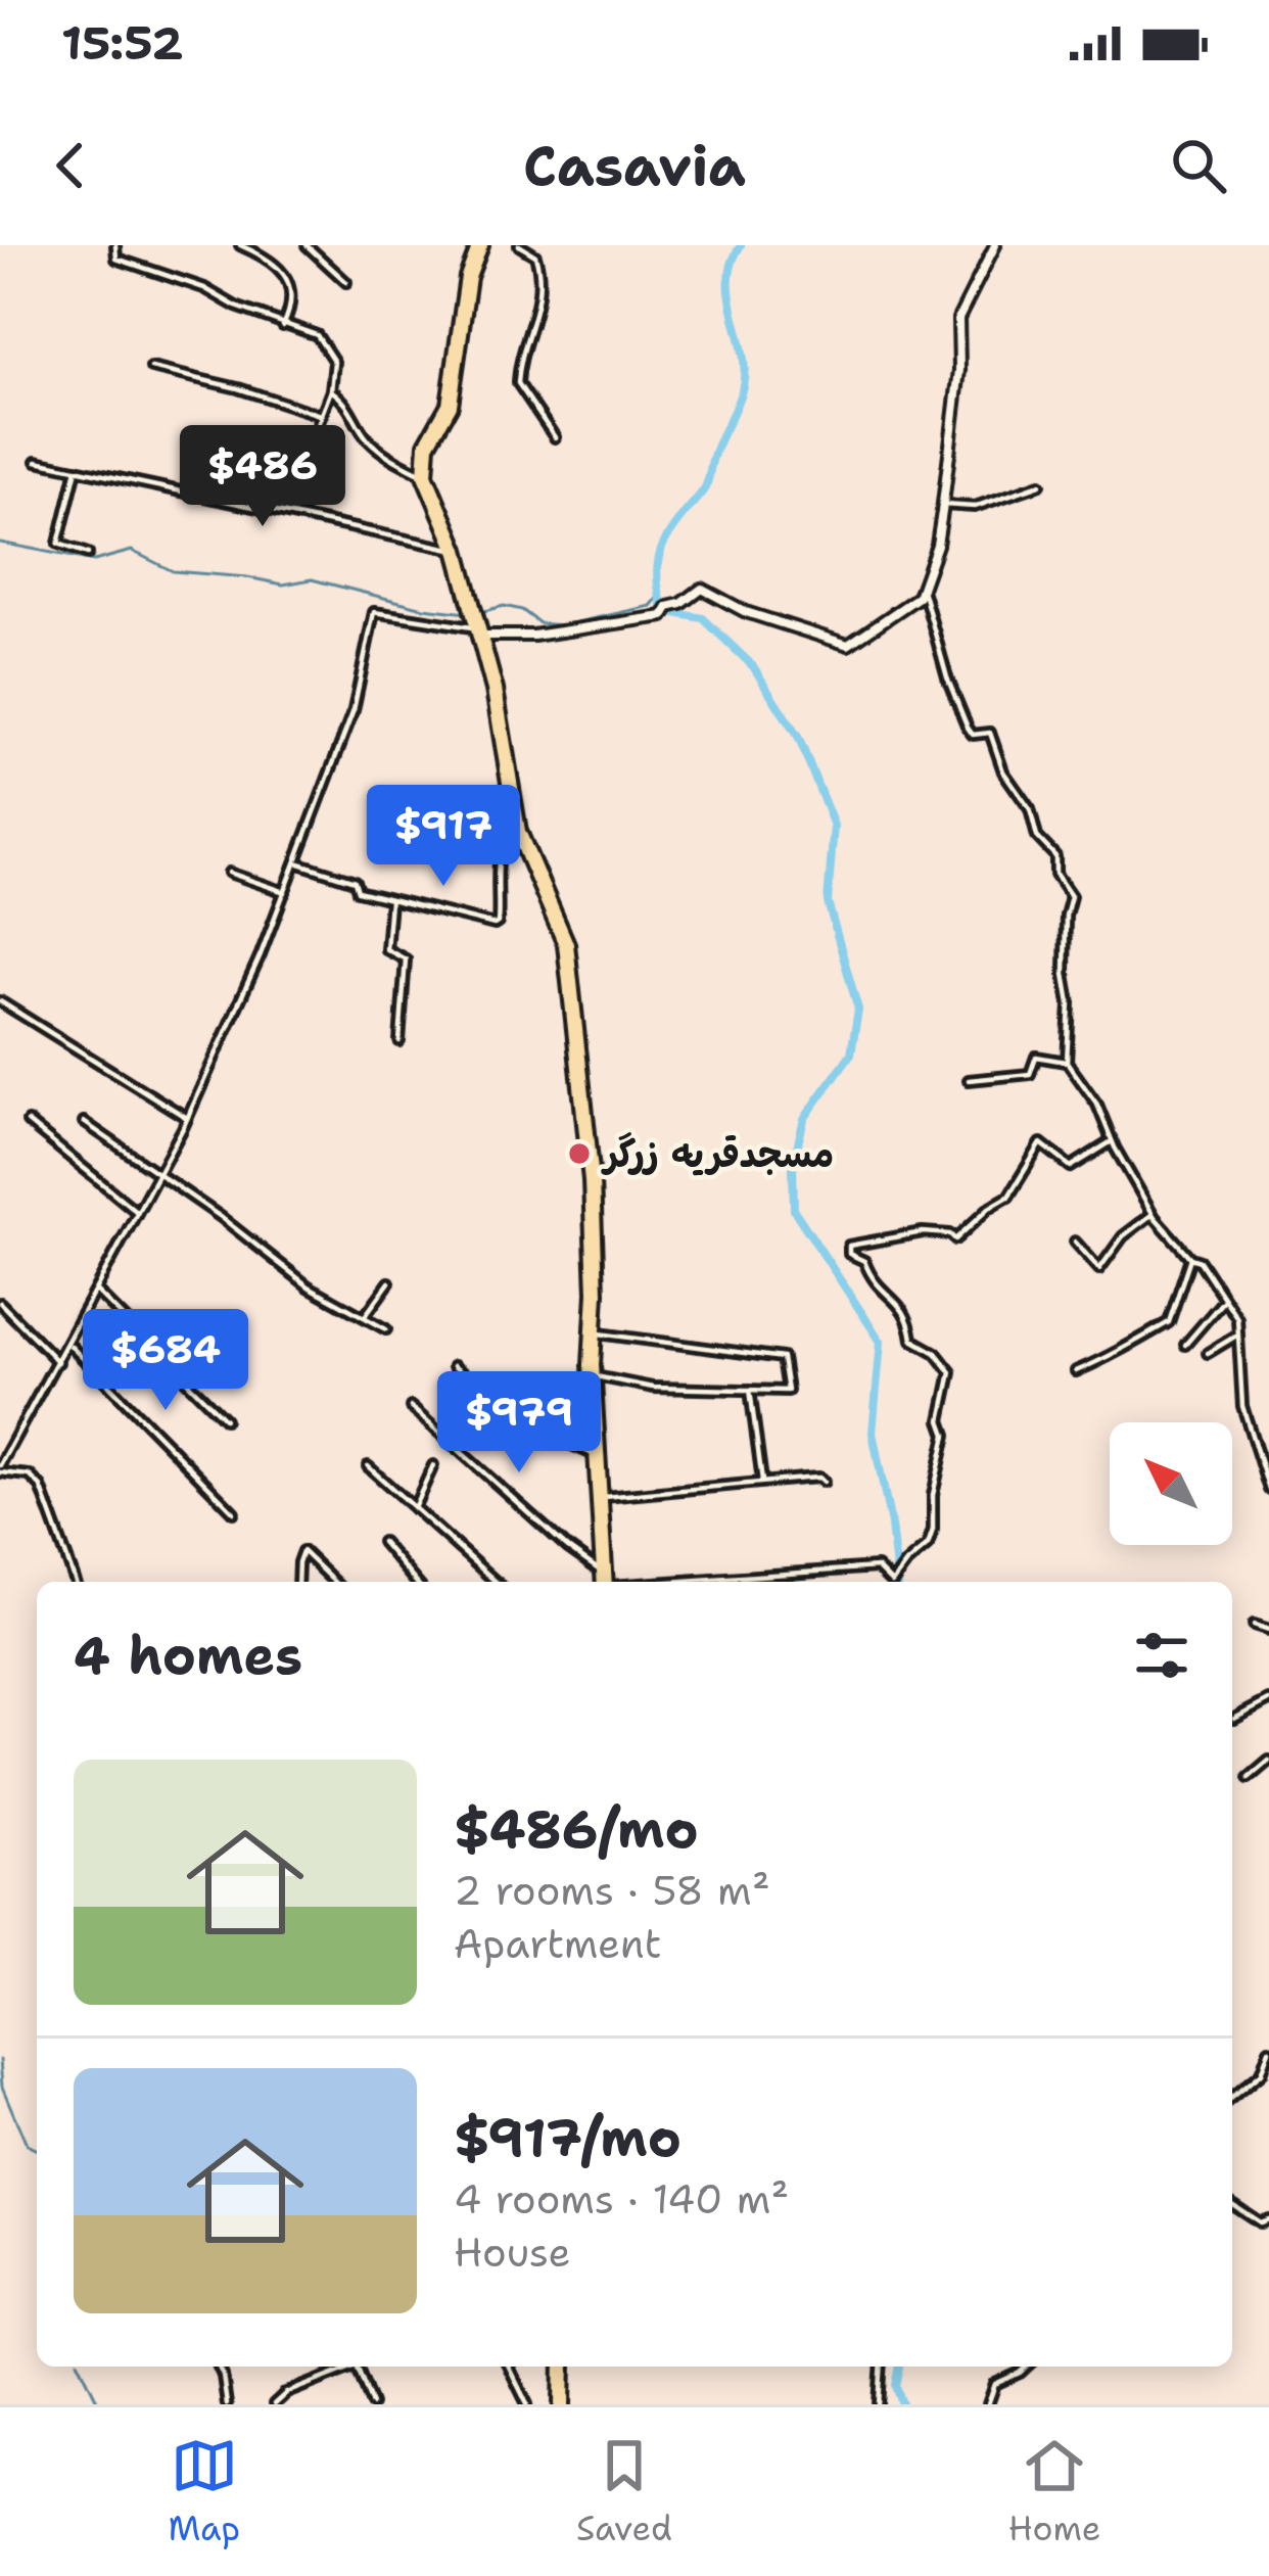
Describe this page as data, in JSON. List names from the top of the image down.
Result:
{
  "places": ["مسجدقریه زرگر"],
  "north": "top left",
  "page": {
    "status": "15:52",
    "header": "Casavia",
    "price": [
      "$486",
      "$917",
      "$684",
      "$979"
    ],
    "heading": "4 homes",
    "list": [
      {
        "name": "$486/mo",
        "note": "2 rooms · 58 m² · Apartment"
      },
      {
        "name": "$917/mo",
        "note": "4 rooms · 140 m² · House"
      }
    ],
    "tabs": ["Map", "Saved", "Home"]
  }
}
